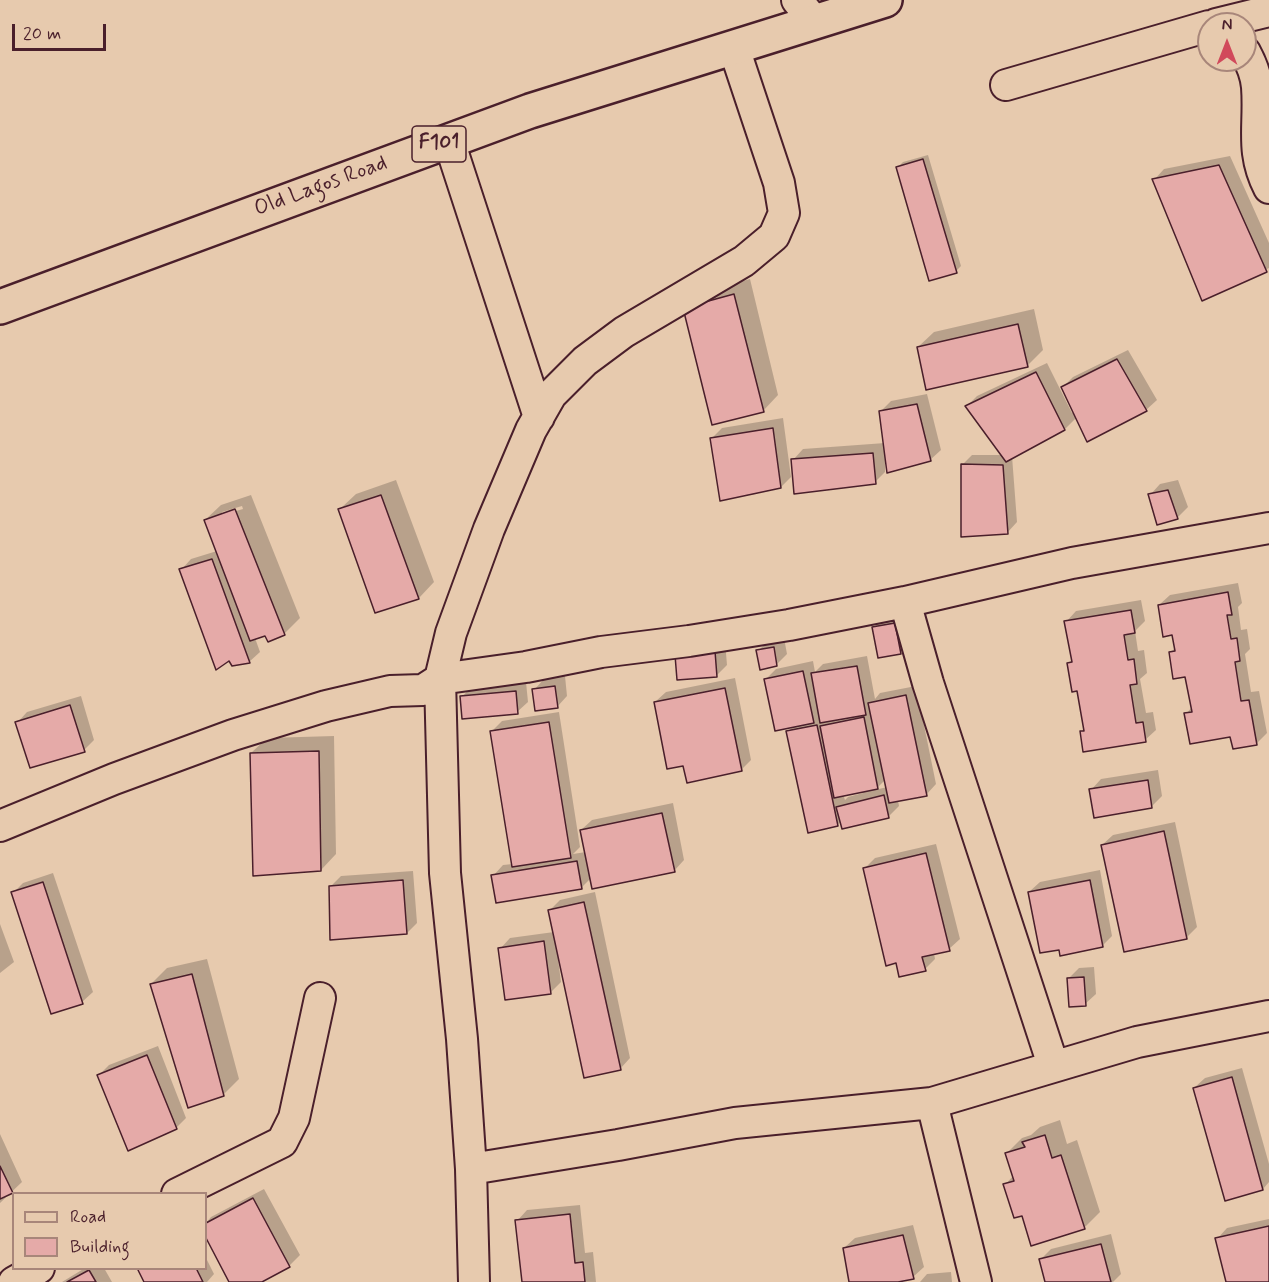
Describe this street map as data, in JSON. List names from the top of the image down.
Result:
{
  "streets": {
    "main road": ["F101", "Old Lagos Road"]
  },
  "legend": ["Road", "Building"],
  "scale_bar": "20 m",
  "north": "top"
}
